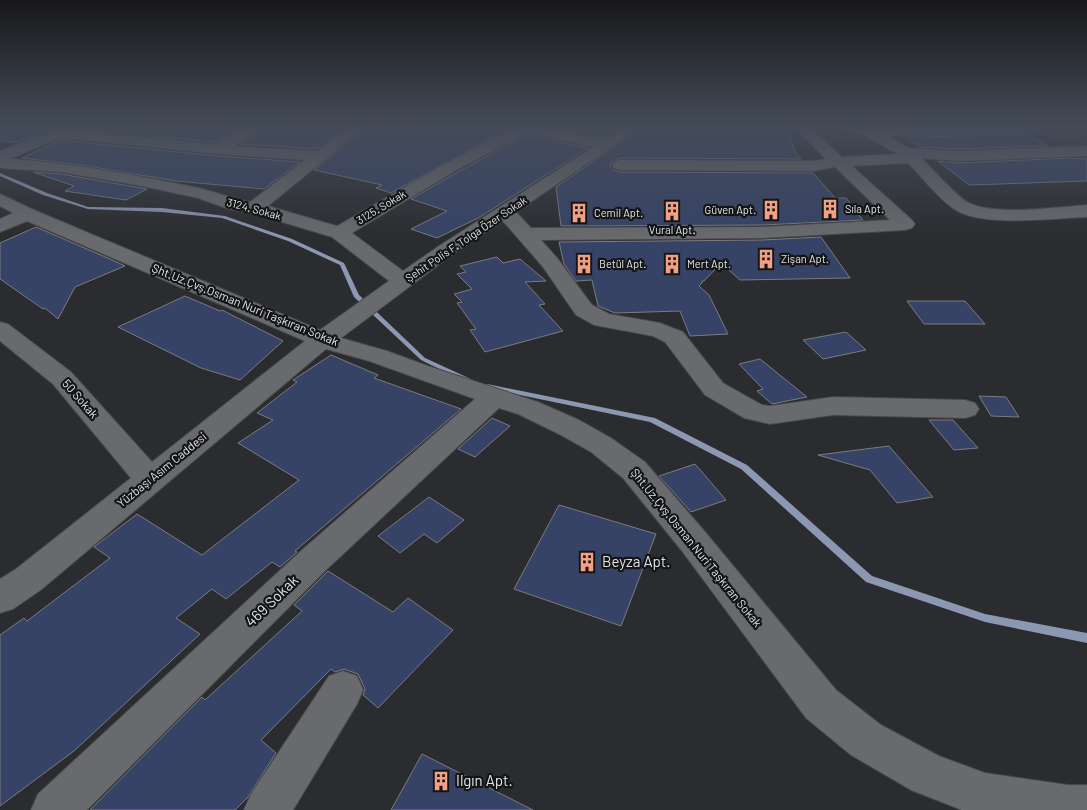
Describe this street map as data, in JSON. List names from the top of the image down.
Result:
{
  "streets": {
    "street": [
      "3125. Sokak",
      "3124. Sokak",
      "Şehit Polis F. Tolga Özer Sokak",
      "Şht.Uz.Çvş.Osman Nuri Taşkıran Sokak",
      "50 Sokak",
      "Yüzbaşı Asım Caddesi",
      "469 Sokak"
    ]
  },
  "crossings": [
    ["3125. Sokak", "3124. Sokak"],
    ["3124. Sokak", "Şehit Polis F. Tolga Özer Sokak"],
    ["Şehit Polis F. Tolga Özer Sokak", "Şht.Uz.Çvş.Osman Nuri Taşkıran Sokak"],
    ["Şehit Polis F. Tolga Özer Sokak", "Yüzbaşı Asım Caddesi"],
    ["Şht.Uz.Çvş.Osman Nuri Taşkıran Sokak", "Yüzbaşı Asım Caddesi"],
    ["Şht.Uz.Çvş.Osman Nuri Taşkıran Sokak", "469 Sokak"],
    ["50 Sokak", "Yüzbaşı Asım Caddesi"]
  ],
  "places": {
    "building": [
      "Sıla Apt.",
      "Güven Apt.",
      "Vural Apt.",
      "Cemil Apt.",
      "Zişan Apt.",
      "Betül Apt.",
      "Mert Apt.",
      "Beyza Apt.",
      "Ilgın Apt."
    ]
  }
}
